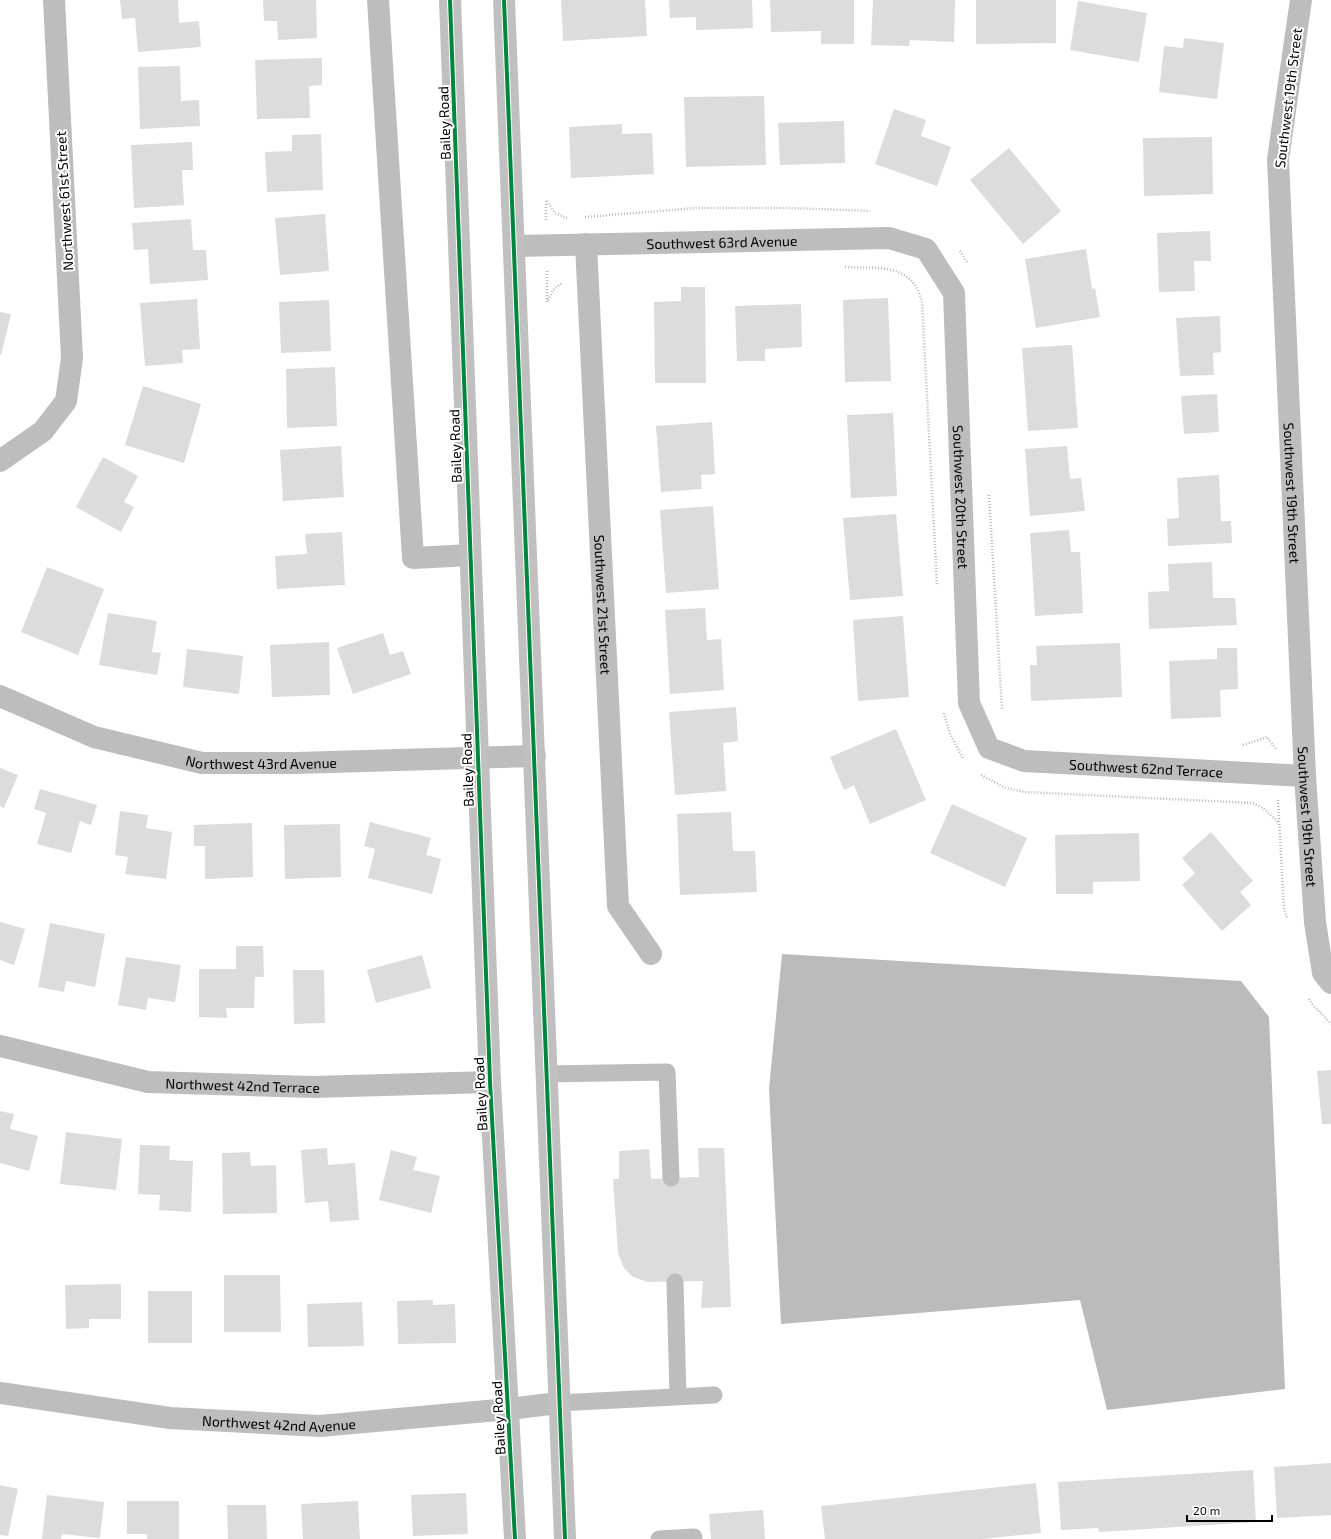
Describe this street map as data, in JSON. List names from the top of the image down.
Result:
{
  "streets": {
    "street": [
      "Southwest 19th Street",
      "Bailey Road",
      "Northwest 61st Street",
      "Southwest 63rd Avenue",
      "Southwest 20th Street",
      "Southwest 21st Street",
      "Northwest 43rd Avenue",
      "Southwest 62nd Terrace",
      "Northwest 42nd Terrace",
      "Northwest 42nd Avenue"
    ]
  },
  "crossings": [
    ["Southwest 19th Street", "Southwest 62nd Terrace"],
    ["Bailey Road", "Northwest 43rd Avenue"],
    ["Bailey Road", "Northwest 42nd Terrace"],
    ["Bailey Road", "Northwest 42nd Avenue"],
    ["Southwest 63rd Avenue", "Southwest 20th Street"],
    ["Southwest 63rd Avenue", "Southwest 21st Street"],
    ["Southwest 20th Street", "Southwest 62nd Terrace"]
  ],
  "scale_bar": "20 m"
}
